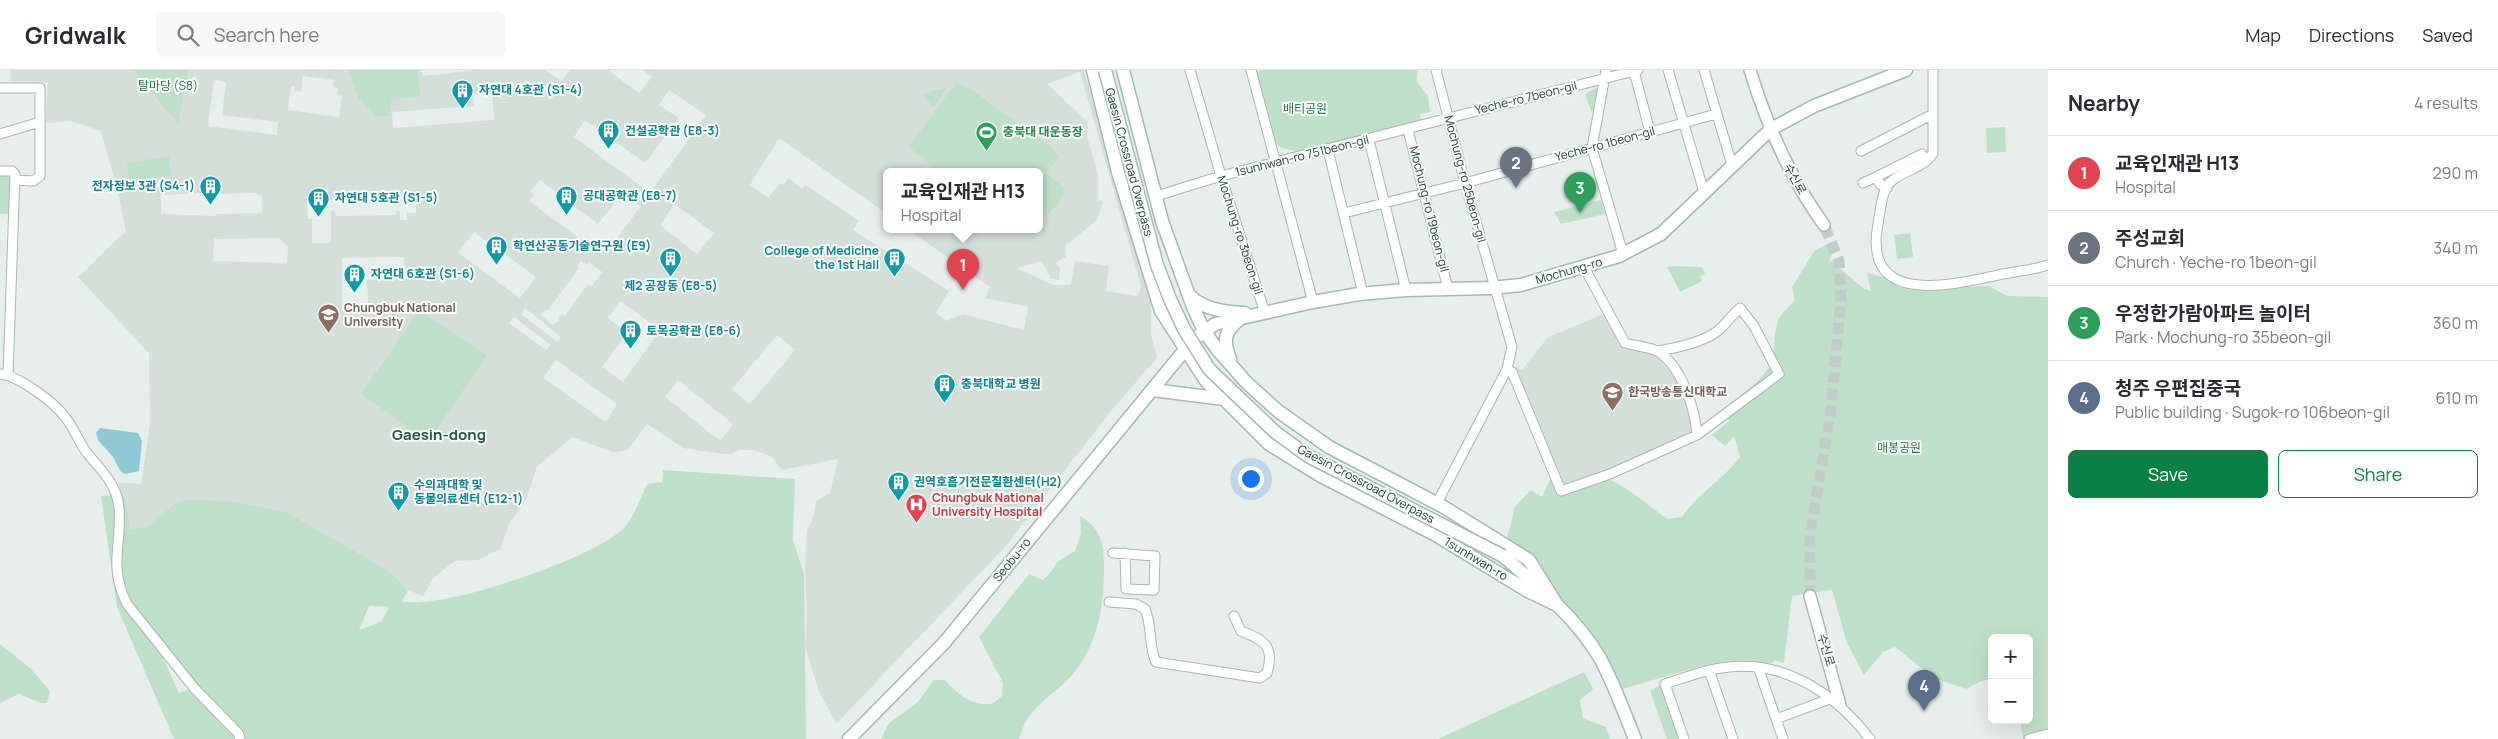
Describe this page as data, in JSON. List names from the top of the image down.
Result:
{
  "streets": {
    "main road": [
      "Gaesin Crossroad Overpass",
      "Mochung-ro",
      "1sunhwan-ro",
      "Seobu-ro"
    ],
    "street": [
      "Yeche-ro 7beon-gil",
      "Yeche-ro 1beon-gil",
      "1sunhwan-ro 751beon-gil",
      "Mochung-ro 25beon-gil",
      "수신로",
      "Mochung-ro 19beon-gil",
      "Mochung-ro 3beon-gil"
    ]
  },
  "crossings": [
    ["Yeche-ro 7beon-gil", "Yeche-ro 1beon-gil"],
    ["Yeche-ro 7beon-gil", "1sunhwan-ro 751beon-gil"],
    ["Yeche-ro 7beon-gil", "Mochung-ro 25beon-gil"],
    ["Yeche-ro 1beon-gil", "Mochung-ro 25beon-gil"],
    ["Yeche-ro 1beon-gil", "Mochung-ro 19beon-gil"],
    ["1sunhwan-ro 751beon-gil", "Mochung-ro 25beon-gil"],
    ["1sunhwan-ro 751beon-gil", "Mochung-ro 19beon-gil"],
    ["1sunhwan-ro 751beon-gil", "Mochung-ro 3beon-gil"],
    ["Gaesin Crossroad Overpass", "1sunhwan-ro"],
    ["Mochung-ro 25beon-gil", "Mochung-ro"],
    ["수신로", "Mochung-ro"],
    ["Mochung-ro 19beon-gil", "Mochung-ro"],
    ["Mochung-ro 3beon-gil", "Mochung-ro"],
    ["Mochung-ro", "1sunhwan-ro"],
    ["Mochung-ro", "Seobu-ro"],
    ["1sunhwan-ro", "Seobu-ro"]
  ],
  "districts": ["Gaesin-dong"],
  "parks": ["탈마당 (S8)", "배티공원", "매봉공원"],
  "places": {
    "building": [
      "자연대 4호관 (S1-4)",
      "건설공학관 (E8-3)",
      "전자정보 3관 (S4-1)",
      "공대공학관 (E8-7)",
      "자연대 5호관 (S1-5)",
      "학연산공동기술연구원 (E9)",
      "College of Medicine the 1st Hall",
      "제2 공장동 (E8-5)",
      "자연대 6호관 (S1-6)",
      "토목공학관 (E8-6)",
      "충북대학교 병원",
      "권역호흡기전문질환센터(H2)",
      "수의과대학 및 동물의료센터 (E12-1)"
    ],
    "sports": ["충북대 대운동장"],
    "school or university": ["Chungbuk National University", "한국방송통신대학교"],
    "hospital": ["Chungbuk National University Hospital"]
  },
  "page": {
    "header": "Gridwalk",
    "search": "Search here",
    "nav": ["Map", "Directions", "Saved"],
    "heading": ["Nearby", "4 results"],
    "list": [
      {
        "mark": "1",
        "name": "교육인재관 H13",
        "note": "Hospital",
        "value": "290 m"
      },
      {
        "mark": "2",
        "name": "주성교회",
        "note": "Church · Yeche-ro 1beon-gil",
        "value": "340 m"
      },
      {
        "mark": "3",
        "name": "우정한가람아파트 놀이터",
        "note": "Park · Mochung-ro 35beon-gil",
        "value": "360 m"
      },
      {
        "mark": "4",
        "name": "청주 우편집중국",
        "note": "Public building · Sugok-ro 106beon-gil",
        "value": "610 m"
      }
    ],
    "pins": [
      "2",
      "3",
      "1",
      "4"
    ],
    "popup": ["교육인재관 H13", "Hospital"],
    "buttons": ["Save", "Share"],
    "map_buttons": ["+", "−"]
  }
}
